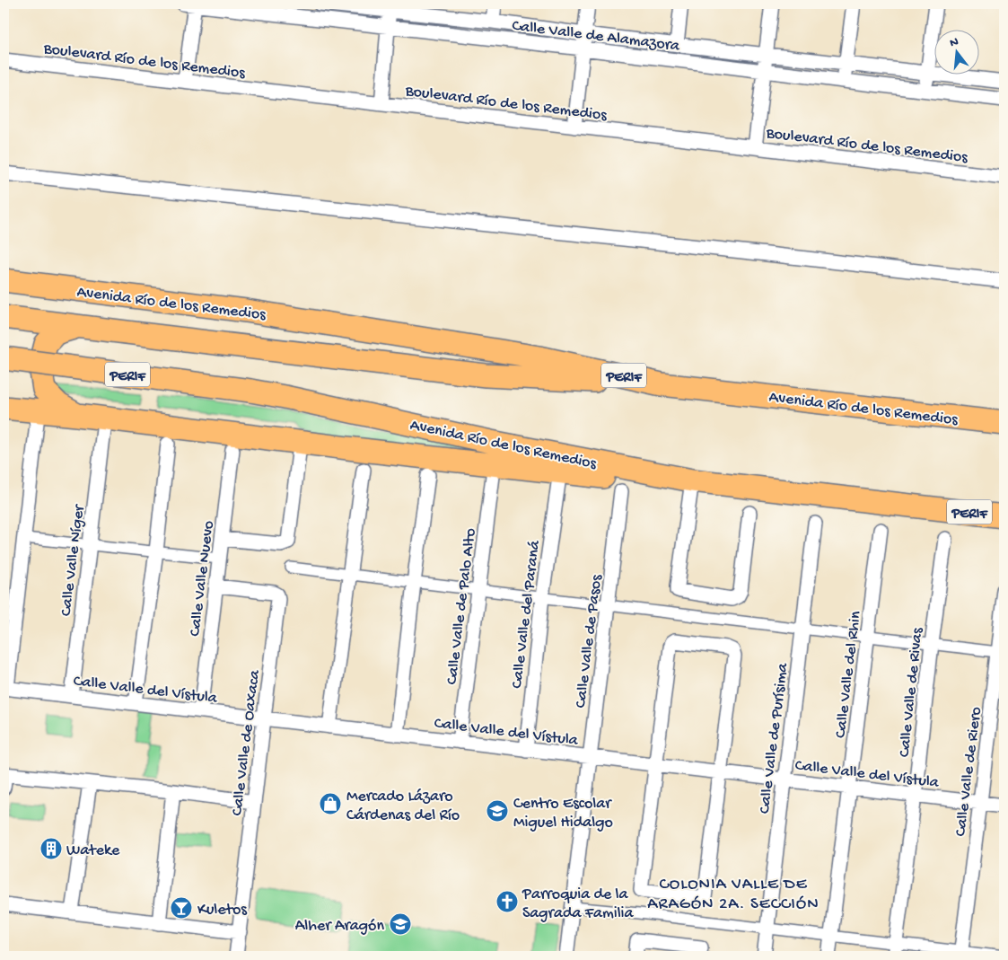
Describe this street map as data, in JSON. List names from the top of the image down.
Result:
{
  "streets": {
    "highway": ["Avenida Río de los Remedios", "PERIF"],
    "street": [
      "Calle Valle de Alamazora",
      "Boulevard Río de los Remedios",
      "Calle Valle Níger",
      "Calle Valle Nuevo",
      "Calle Valle de Palo Alto",
      "Calle Valle del Paraná",
      "Calle Valle de Pasos",
      "Calle Valle del Rhin",
      "Calle Valle del Vístula",
      "Calle Valle de Rivas",
      "Calle Valle de Purísima",
      "Calle Valle de Oaxaca",
      "Calle Valle de Riero"
    ]
  },
  "crossings": [
    ["Calle Valle Níger", "Calle Valle del Vístula"],
    ["Calle Valle Nuevo", "Calle Valle del Vístula"],
    ["Calle Valle Nuevo", "Calle Valle de Oaxaca"],
    ["Calle Valle de Palo Alto", "Calle Valle del Vístula"],
    ["Calle Valle del Paraná", "Calle Valle del Vístula"],
    ["Calle Valle de Pasos", "Calle Valle del Vístula"],
    ["Calle Valle del Rhin", "Calle Valle del Vístula"],
    ["Calle Valle del Vístula", "Calle Valle de Rivas"],
    ["Calle Valle del Vístula", "Calle Valle de Purísima"],
    ["Calle Valle del Vístula", "Calle Valle de Oaxaca"],
    ["Calle Valle del Vístula", "Calle Valle de Riero"]
  ],
  "districts": ["COLONIA VALLE DE ARAGÓN 2A. SECCIÓN"],
  "places": {
    "shop": ["Mercado Lázaro Cárdenas del Río"],
    "school or university": ["Centro Escolar Miguel Hidalgo", "Alher Aragón"],
    "building": ["Wateke"],
    "church": ["Parroquia de la Sagrada Familia"],
    "bar": ["Kuletos"]
  },
  "north": "top"
}
